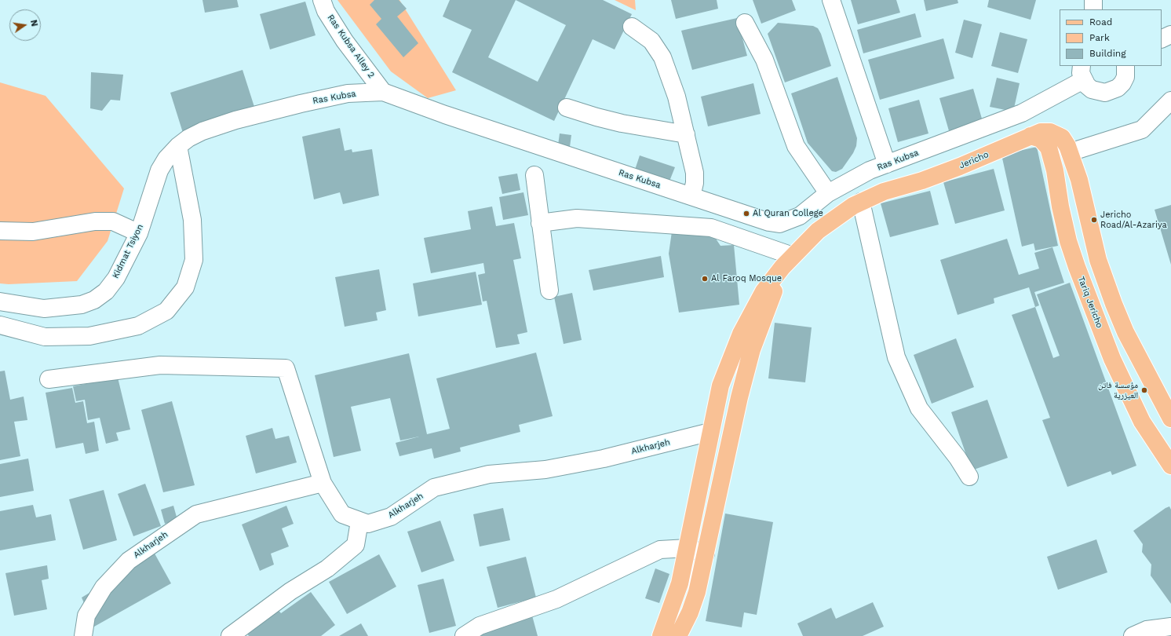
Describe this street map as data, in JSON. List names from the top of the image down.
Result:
{
  "streets": {
    "main road": ["Jericho", "Tariq Jericho"],
    "street": [
      "Ras Kubsa Alley 2",
      "Ras Kubsa",
      "Kidmat Tsiyon",
      "Alkharjeh"
    ]
  },
  "crossings": [
    ["Ras Kubsa Alley 2", "Ras Kubsa"],
    ["Ras Kubsa", "Kidmat Tsiyon"],
    ["Jericho", "Tariq Jericho"],
    ["Jericho", "Alkharjeh"]
  ],
  "places": [
    "Al Quran College",
    "Jericho Road/Al-Azariya",
    "Al Faroq Mosque",
    "مؤسسة فاتن العيزرية"
  ],
  "legend": ["Road", "Park", "Building"],
  "north": "right"
}
